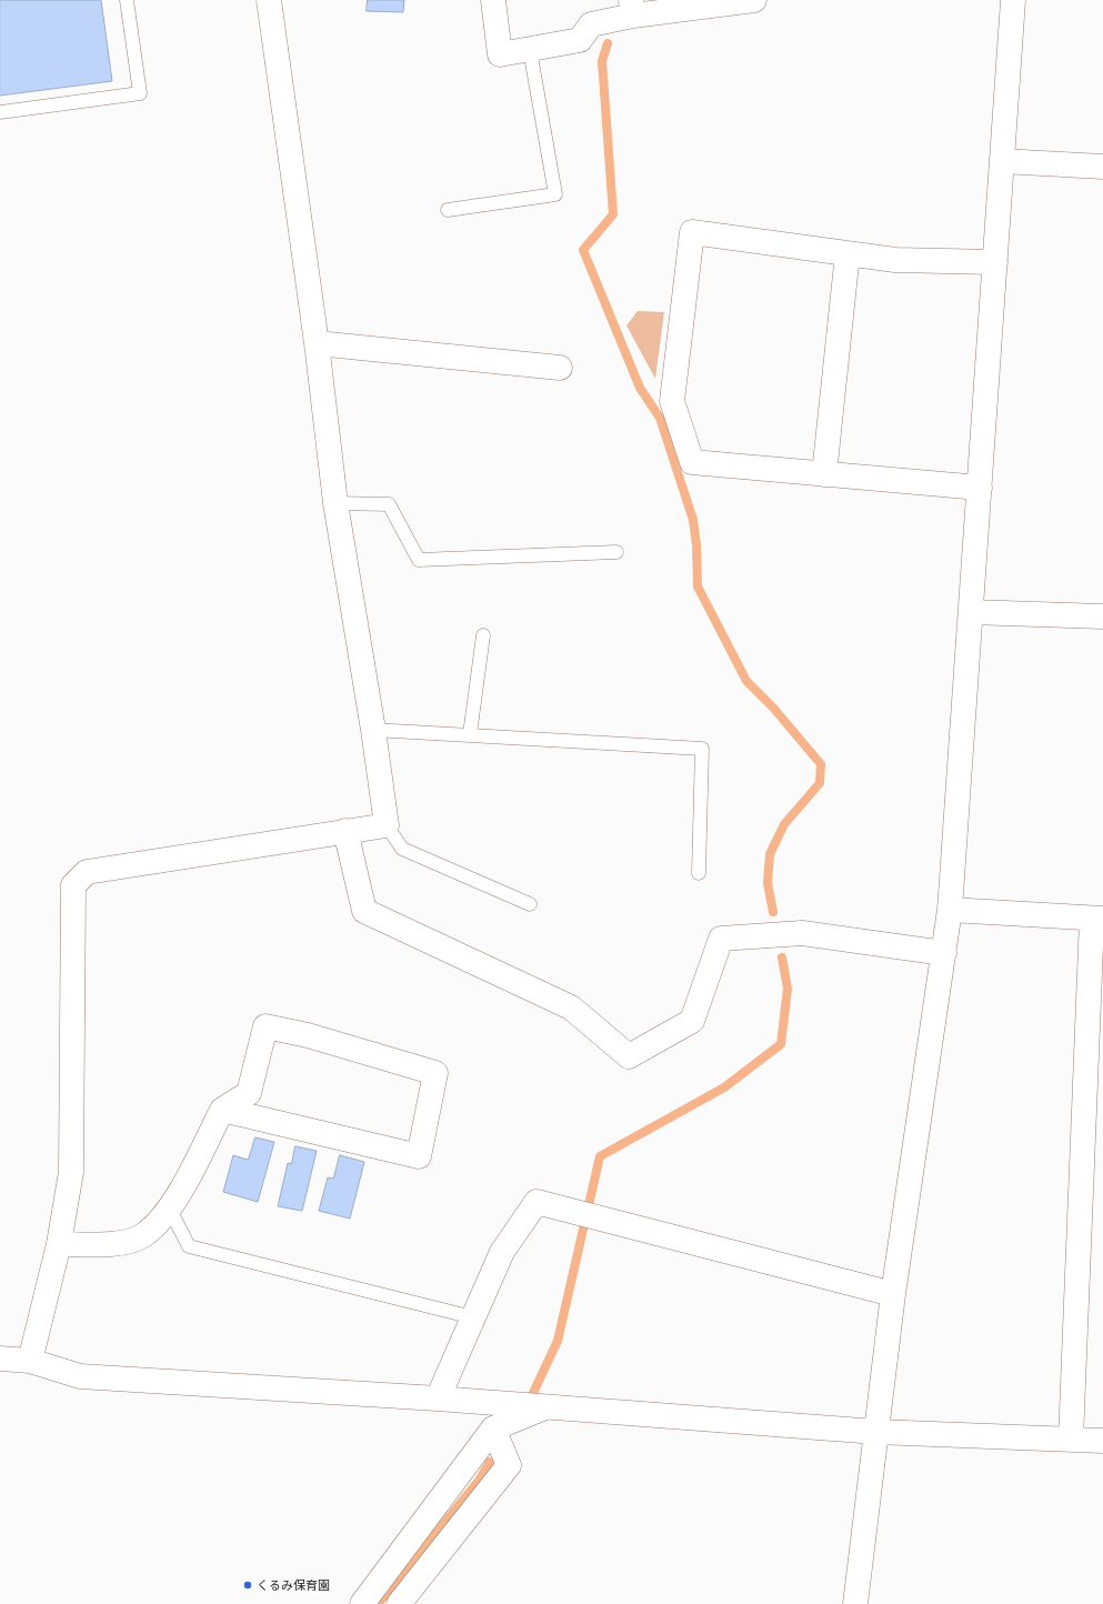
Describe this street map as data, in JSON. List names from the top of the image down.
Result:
{
  "places": ["くるみ保育園"]
}
